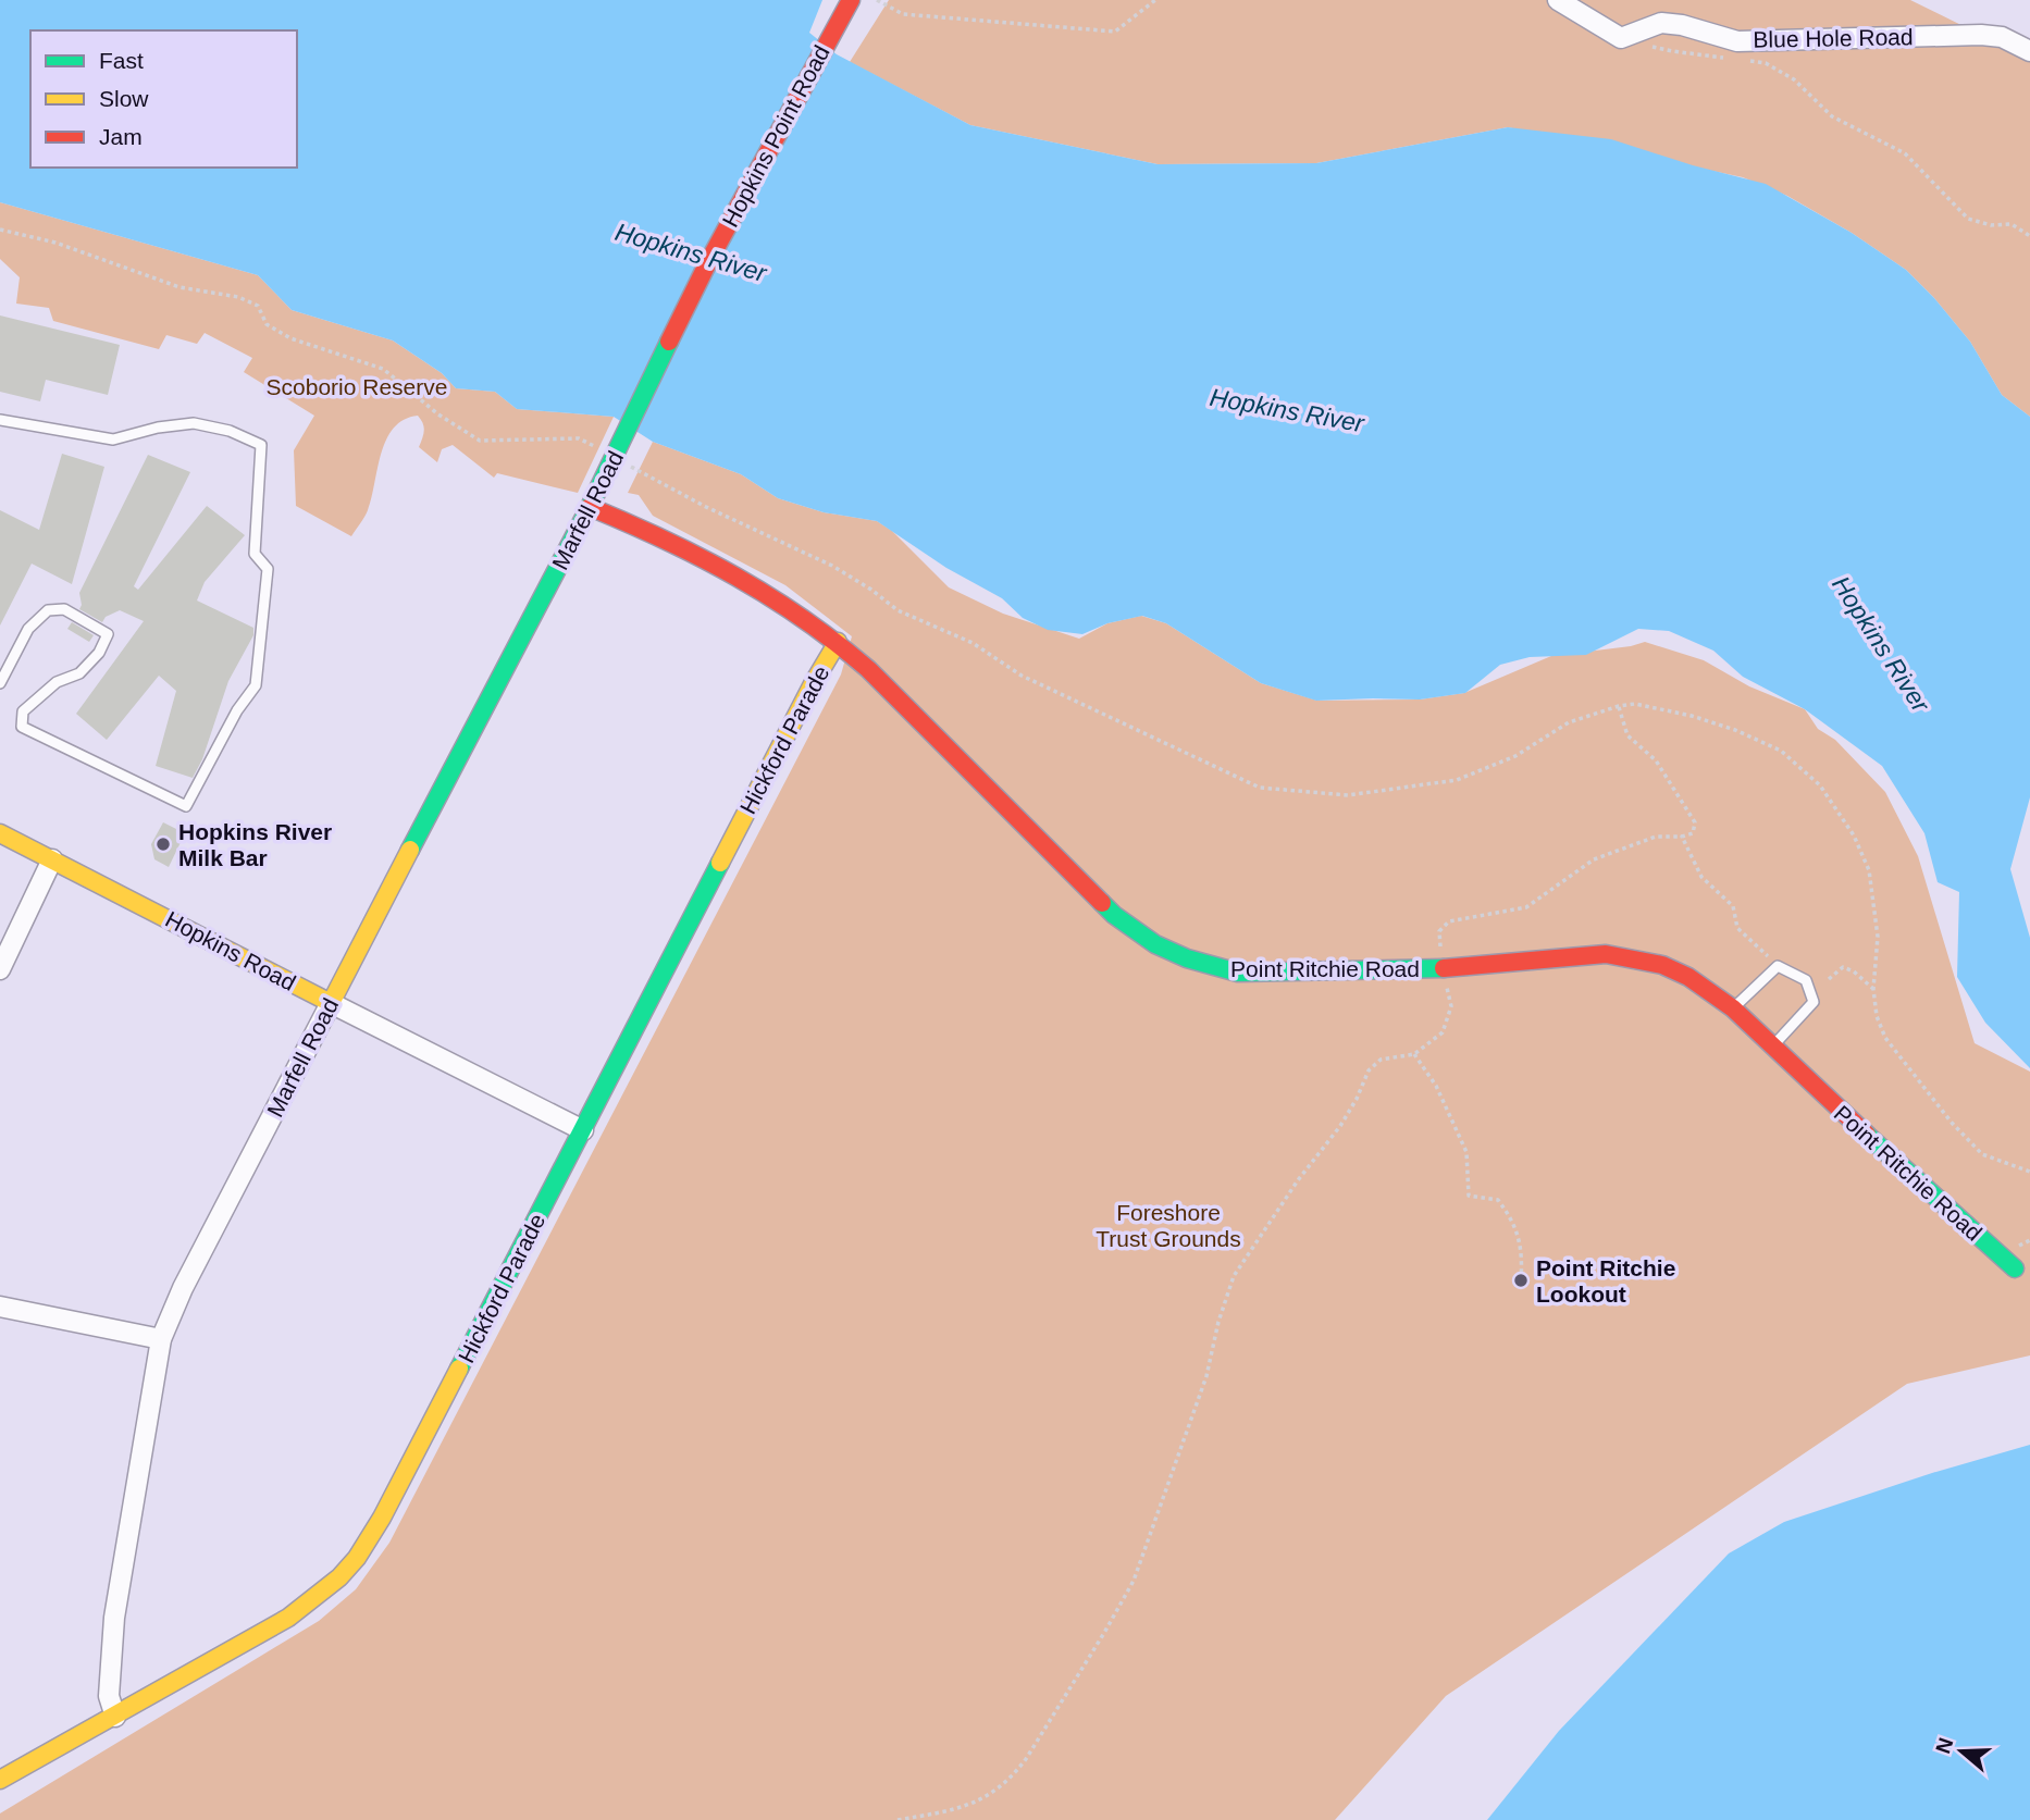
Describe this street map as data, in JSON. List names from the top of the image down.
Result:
{
  "streets": {
    "street": [
      "Blue Hole Road",
      "Hopkins Point Road",
      "Marfell Road",
      "Hickford Parade",
      "Hopkins Road",
      "Point Ritchie Road"
    ]
  },
  "crossings": [
    ["Hopkins Point Road", "Marfell Road"],
    ["Marfell Road", "Hickford Parade"],
    ["Marfell Road", "Hopkins Road"],
    ["Marfell Road", "Point Ritchie Road"],
    ["Hickford Parade", "Hopkins Road"],
    ["Hickford Parade", "Point Ritchie Road"]
  ],
  "water": ["Hopkins River"],
  "parks": ["Scoborio Reserve", "Foreshore Trust Grounds"],
  "places": ["Hopkins River Milk Bar", "Point Ritchie Lookout"],
  "legend": ["Fast", "Slow", "Jam"],
  "north": "left"
}
